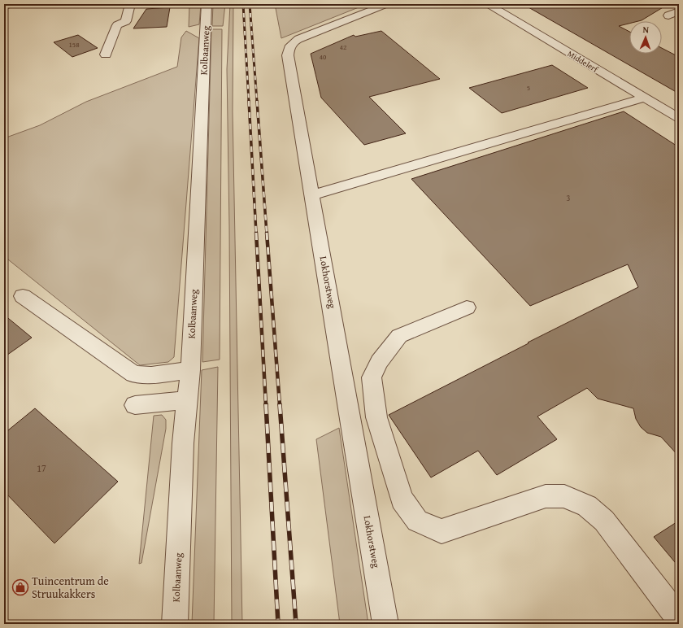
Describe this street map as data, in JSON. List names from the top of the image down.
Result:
{
  "streets": {
    "street": ["Kolbaanweg", "Middelerf", "Lokhorstweg"]
  },
  "places": {
    "shop": ["Tuincentrum de Struukakkers"]
  },
  "house_numbers": [
    "158",
    "42",
    "40",
    "5",
    "3",
    "17"
  ],
  "north": "top"
}
